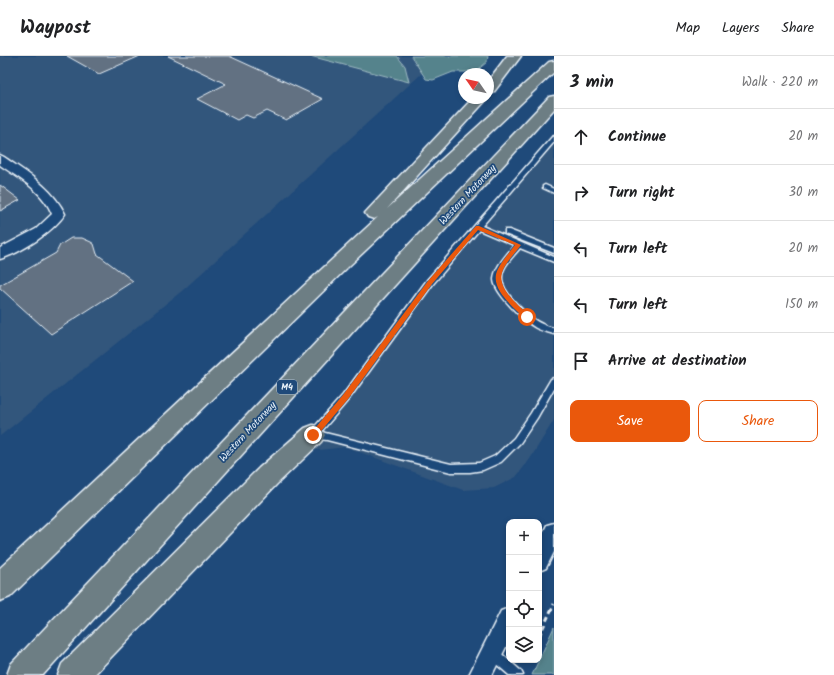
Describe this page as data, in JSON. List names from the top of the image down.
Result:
{
  "streets": {
    "highway": ["Western Motorway", "M4"]
  },
  "north": "top left",
  "page": {
    "header": "Waypost",
    "nav": ["Map", "Layers", "Share"],
    "heading": ["3 min", "Walk · 220 m"],
    "list": [
      ["Continue", "20 m"],
      ["Turn right", "30 m"],
      ["Turn left", "20 m"],
      ["Turn left", "150 m"],
      "Arrive at destination"
    ],
    "buttons": ["Save", "Share"],
    "map_buttons": ["+", "−"]
  }
}
